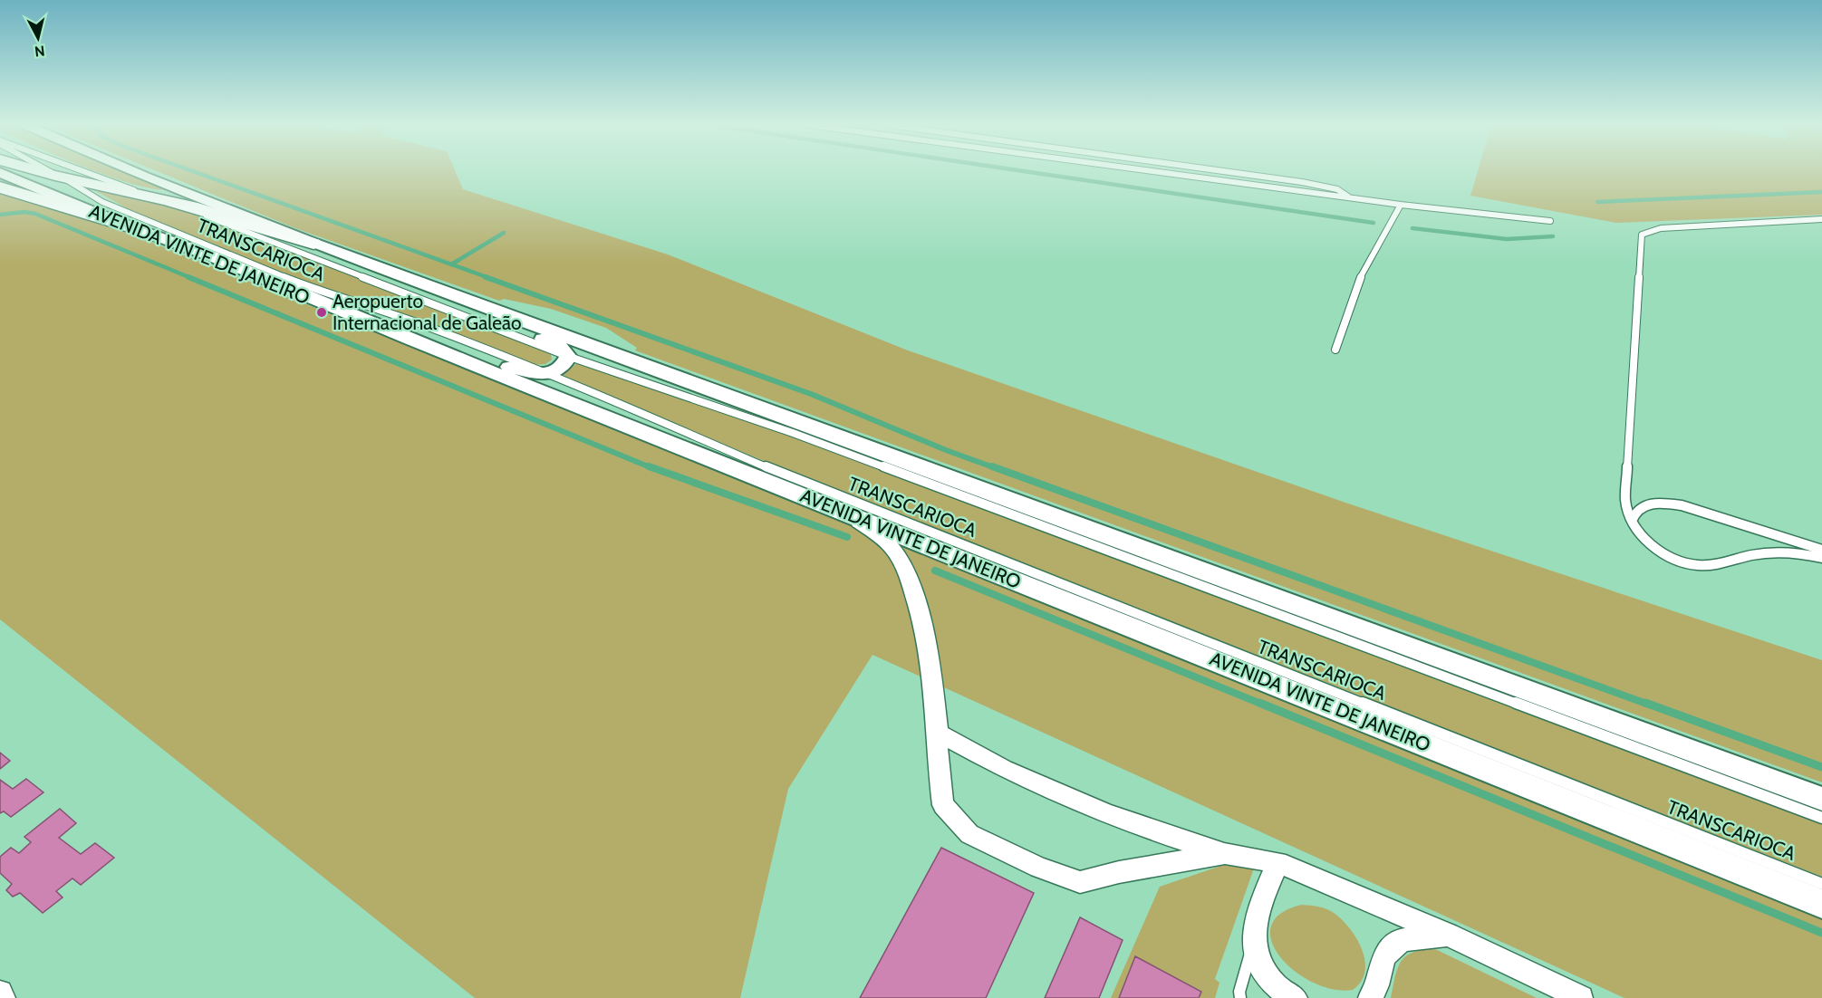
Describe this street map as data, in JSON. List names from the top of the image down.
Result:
{
  "streets": {
    "street": ["AVENIDA VINTE DE JANEIRO"],
    "lane": ["TRANSCARIOCA"]
  },
  "places": ["Aeropuerto Internacional de Galeão"],
  "north": "bottom"
}
